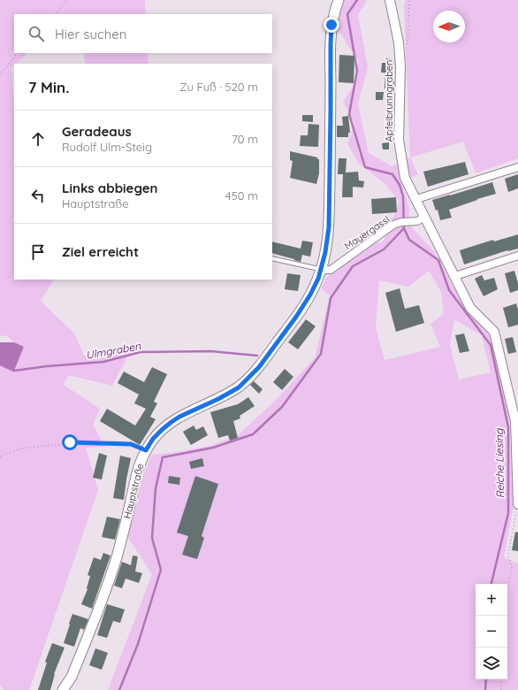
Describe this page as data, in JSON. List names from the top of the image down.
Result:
{
  "streets": {
    "main road": ["Hauptstraße"],
    "street": ["Apfelbrunngraben", "Mayergassl"]
  },
  "crossings": [
    ["Apfelbrunngraben", "Mayergassl"],
    ["Mayergassl", "Hauptstraße"]
  ],
  "water": ["Ulmgraben", "Reiche Liesing"],
  "north": "left",
  "page": {
    "search": "Hier suchen",
    "heading": ["7 Min.", "Zu Fuß · 520 m"],
    "list": [
      ["Geradeaus", "Rudolf Ulm-Steig", "70 m"],
      ["Links abbiegen", "Hauptstraße", "450 m"],
      "Ziel erreicht"
    ],
    "map_buttons": ["+", "−"]
  }
}
